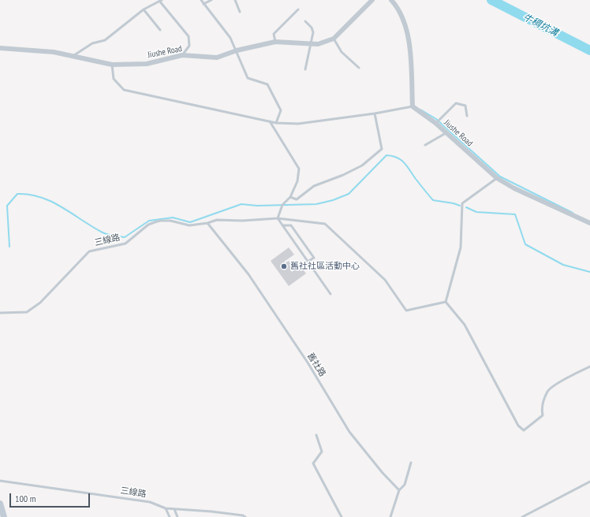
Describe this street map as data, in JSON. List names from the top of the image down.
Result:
{
  "streets": {
    "street": ["Jiushe Road"],
    "lane": ["三線路", "舊社路"]
  },
  "crossings": [
    ["三線路", "舊社路"]
  ],
  "water": ["牛稠坑溝"],
  "places": ["舊社社區活動中心"],
  "scale_bar": "100 m"
}
